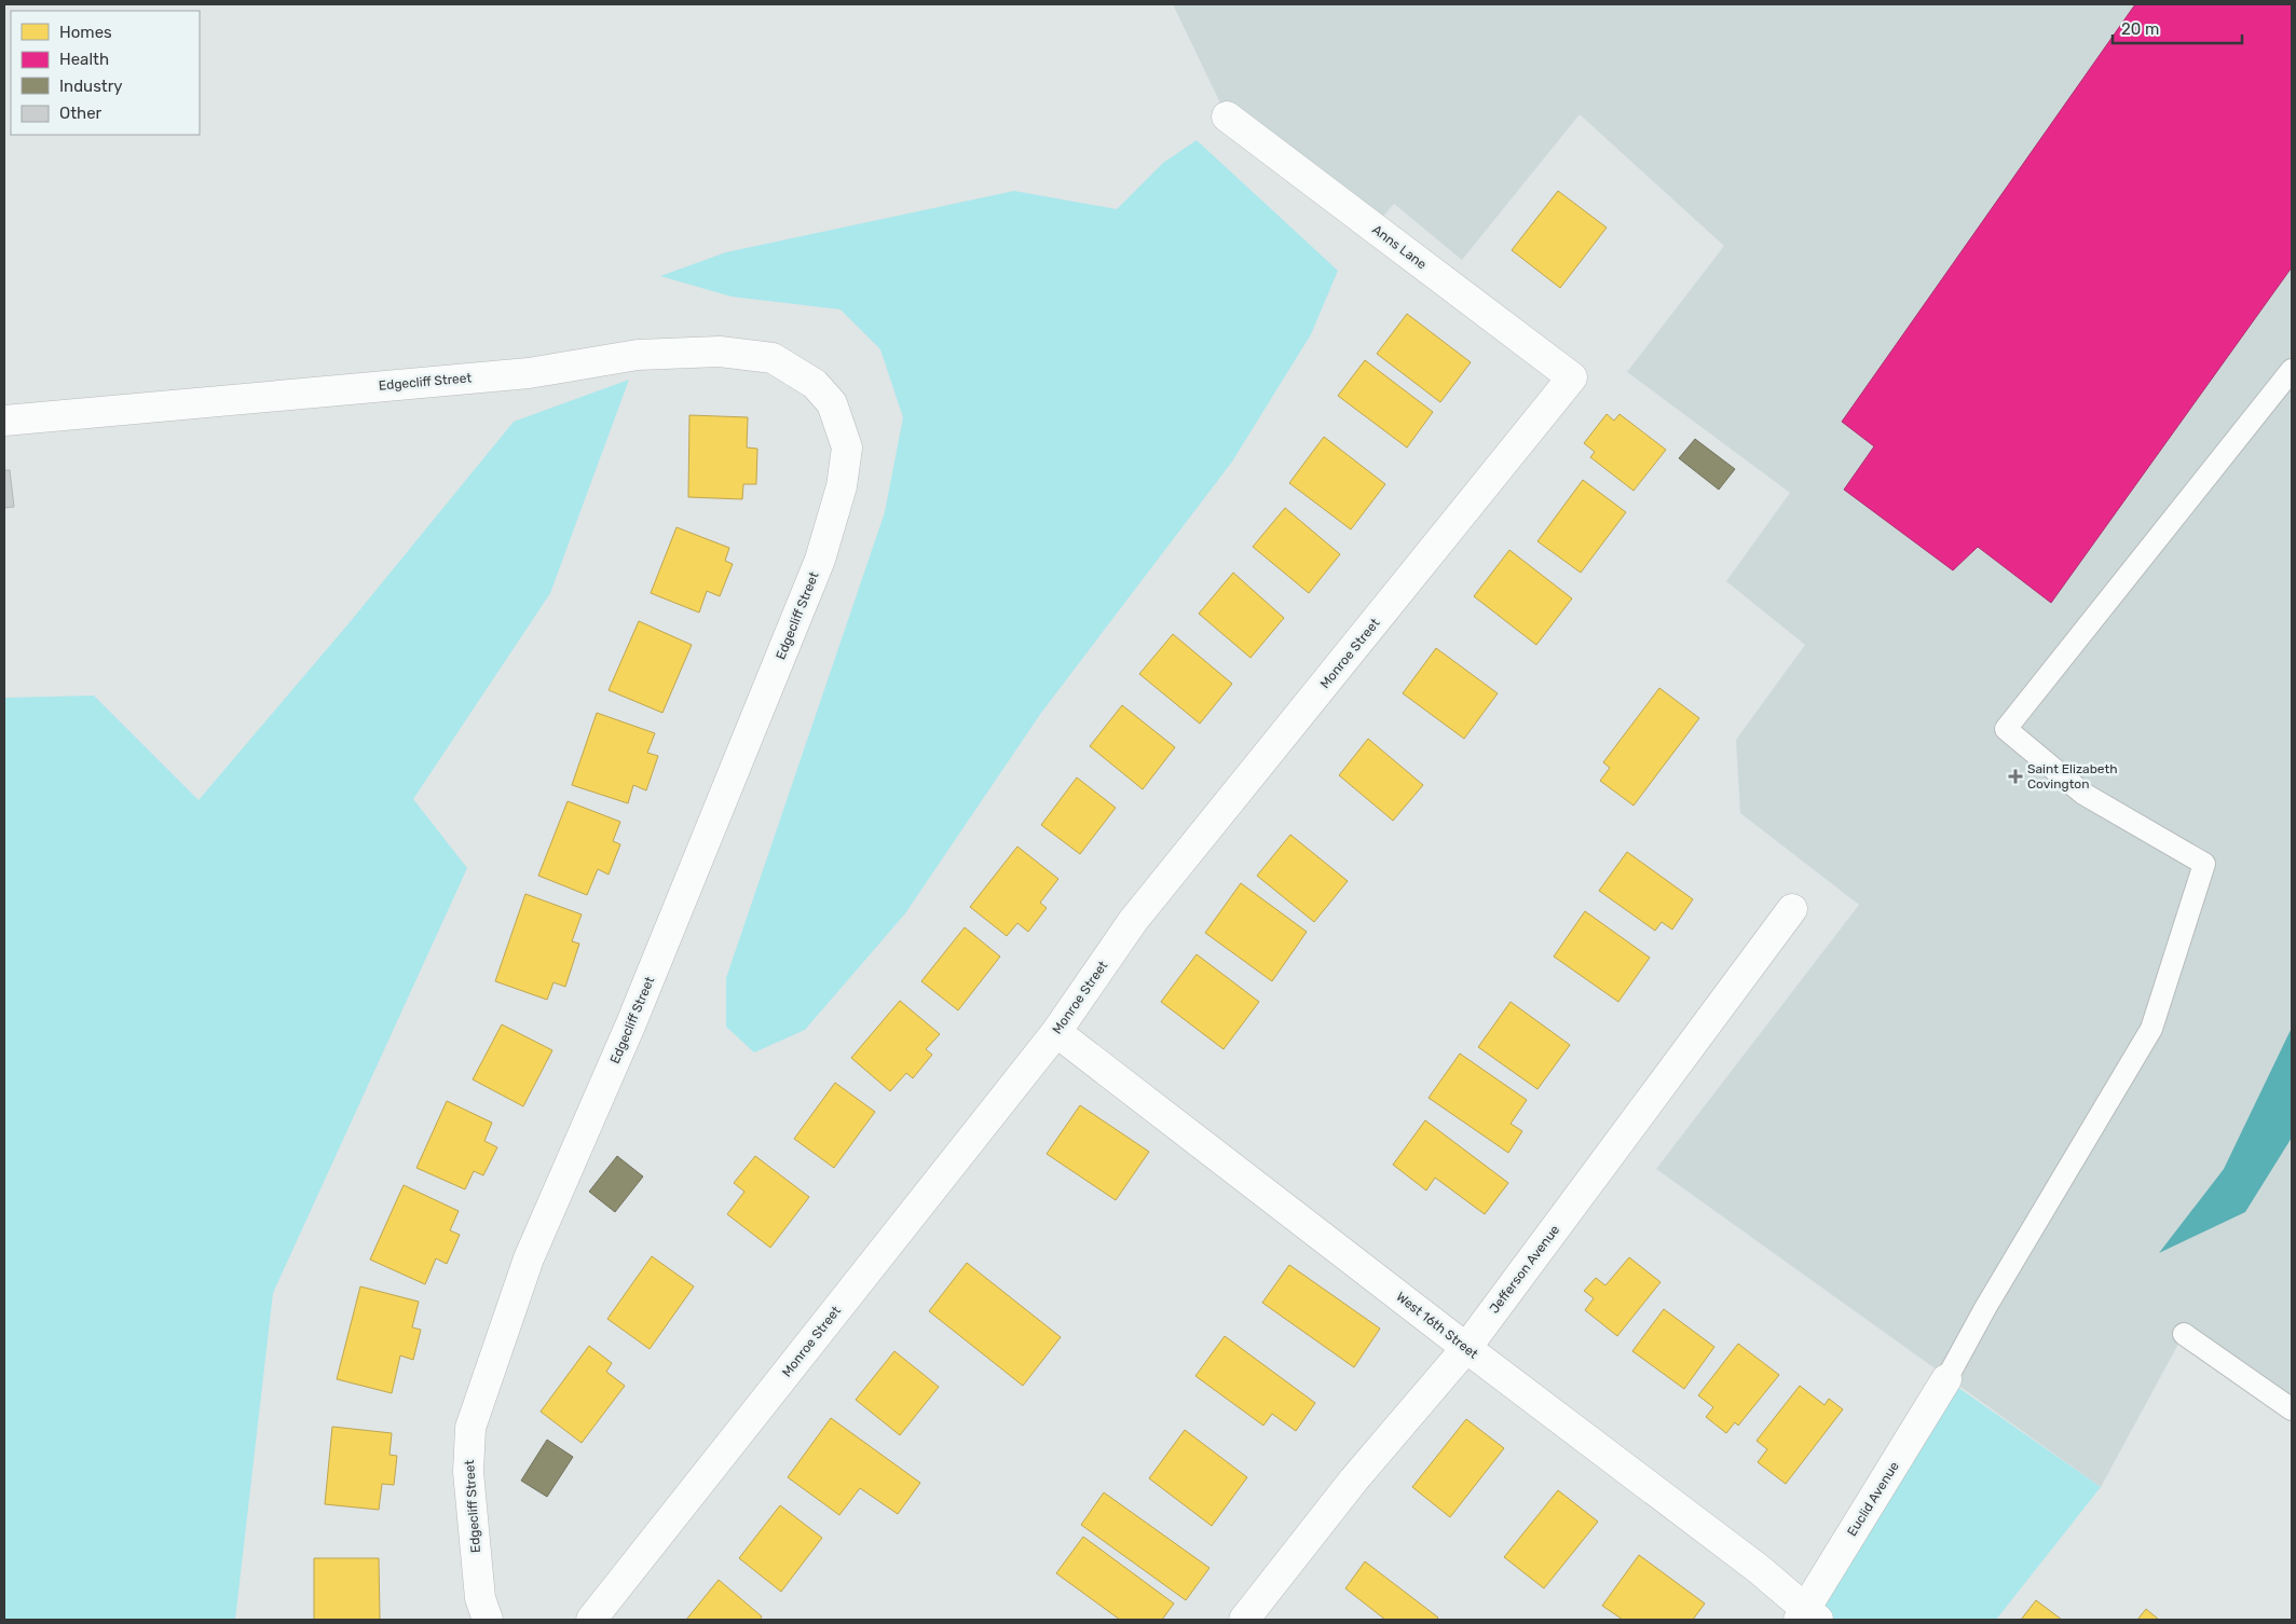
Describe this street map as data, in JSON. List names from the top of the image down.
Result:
{
  "streets": {
    "street": [
      "Anns Lane",
      "Edgecliff Street",
      "Monroe Street",
      "Jefferson Avenue",
      "West 16th Street",
      "Euclid Avenue"
    ]
  },
  "crossings": [
    ["Anns Lane", "Monroe Street"],
    ["Monroe Street", "West 16th Street"],
    ["Jefferson Avenue", "West 16th Street"],
    ["West 16th Street", "Euclid Avenue"]
  ],
  "places": {
    "health": ["Saint Elizabeth Covington"]
  },
  "legend": [
    "Homes",
    "Health",
    "Industry",
    "Other"
  ],
  "scale_bar": "20 m"
}
